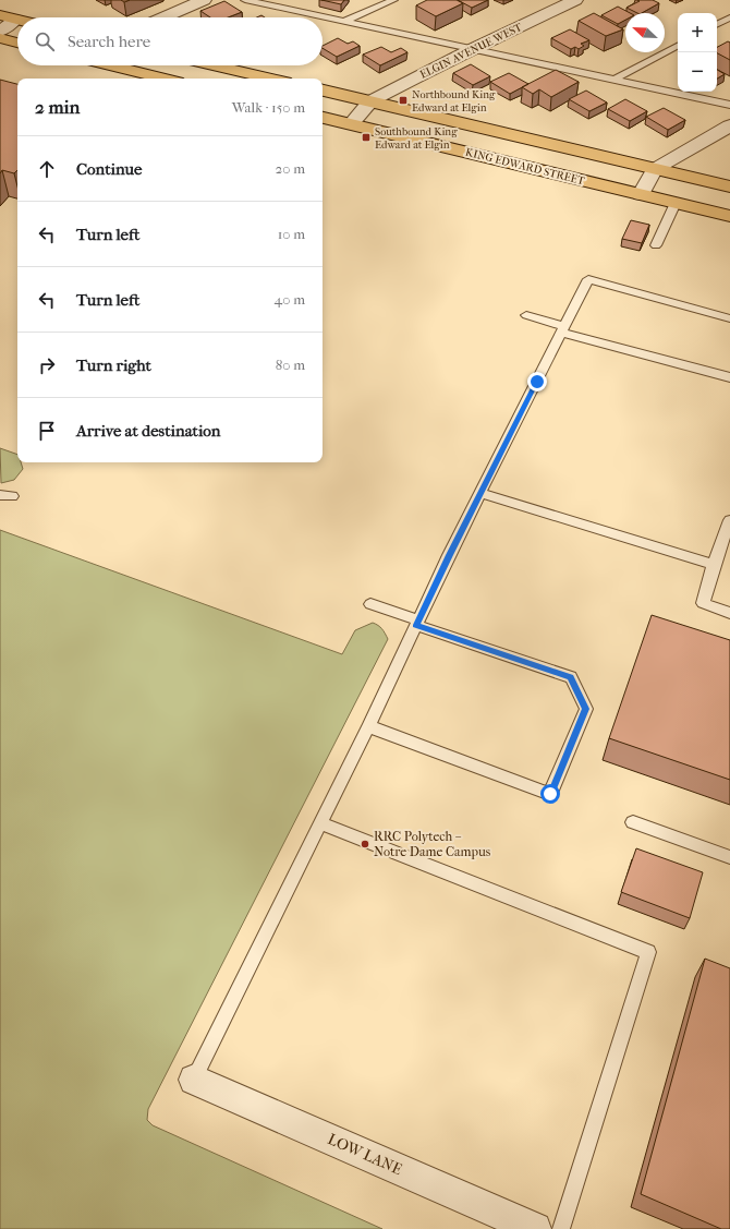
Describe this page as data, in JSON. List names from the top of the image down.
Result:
{
  "streets": {
    "main road": ["KING EDWARD STREET"],
    "street": ["ELGIN AVENUE WEST", "LOW LANE"]
  },
  "crossings": [
    ["ELGIN AVENUE WEST", "KING EDWARD STREET"]
  ],
  "places": {
    "transit": ["Northbound King Edward at Elgin", "Southbound King Edward at Elgin"],
    "other": ["RRC Polytech – Notre Dame Campus"]
  },
  "north": "top left",
  "page": {
    "map_buttons": ["+", "−"],
    "search": "Search here",
    "heading": ["2 min", "Walk · 150 m"],
    "list": [
      ["Continue", "20 m"],
      ["Turn left", "10 m"],
      ["Turn left", "40 m"],
      ["Turn right", "80 m"],
      "Arrive at destination"
    ]
  }
}
